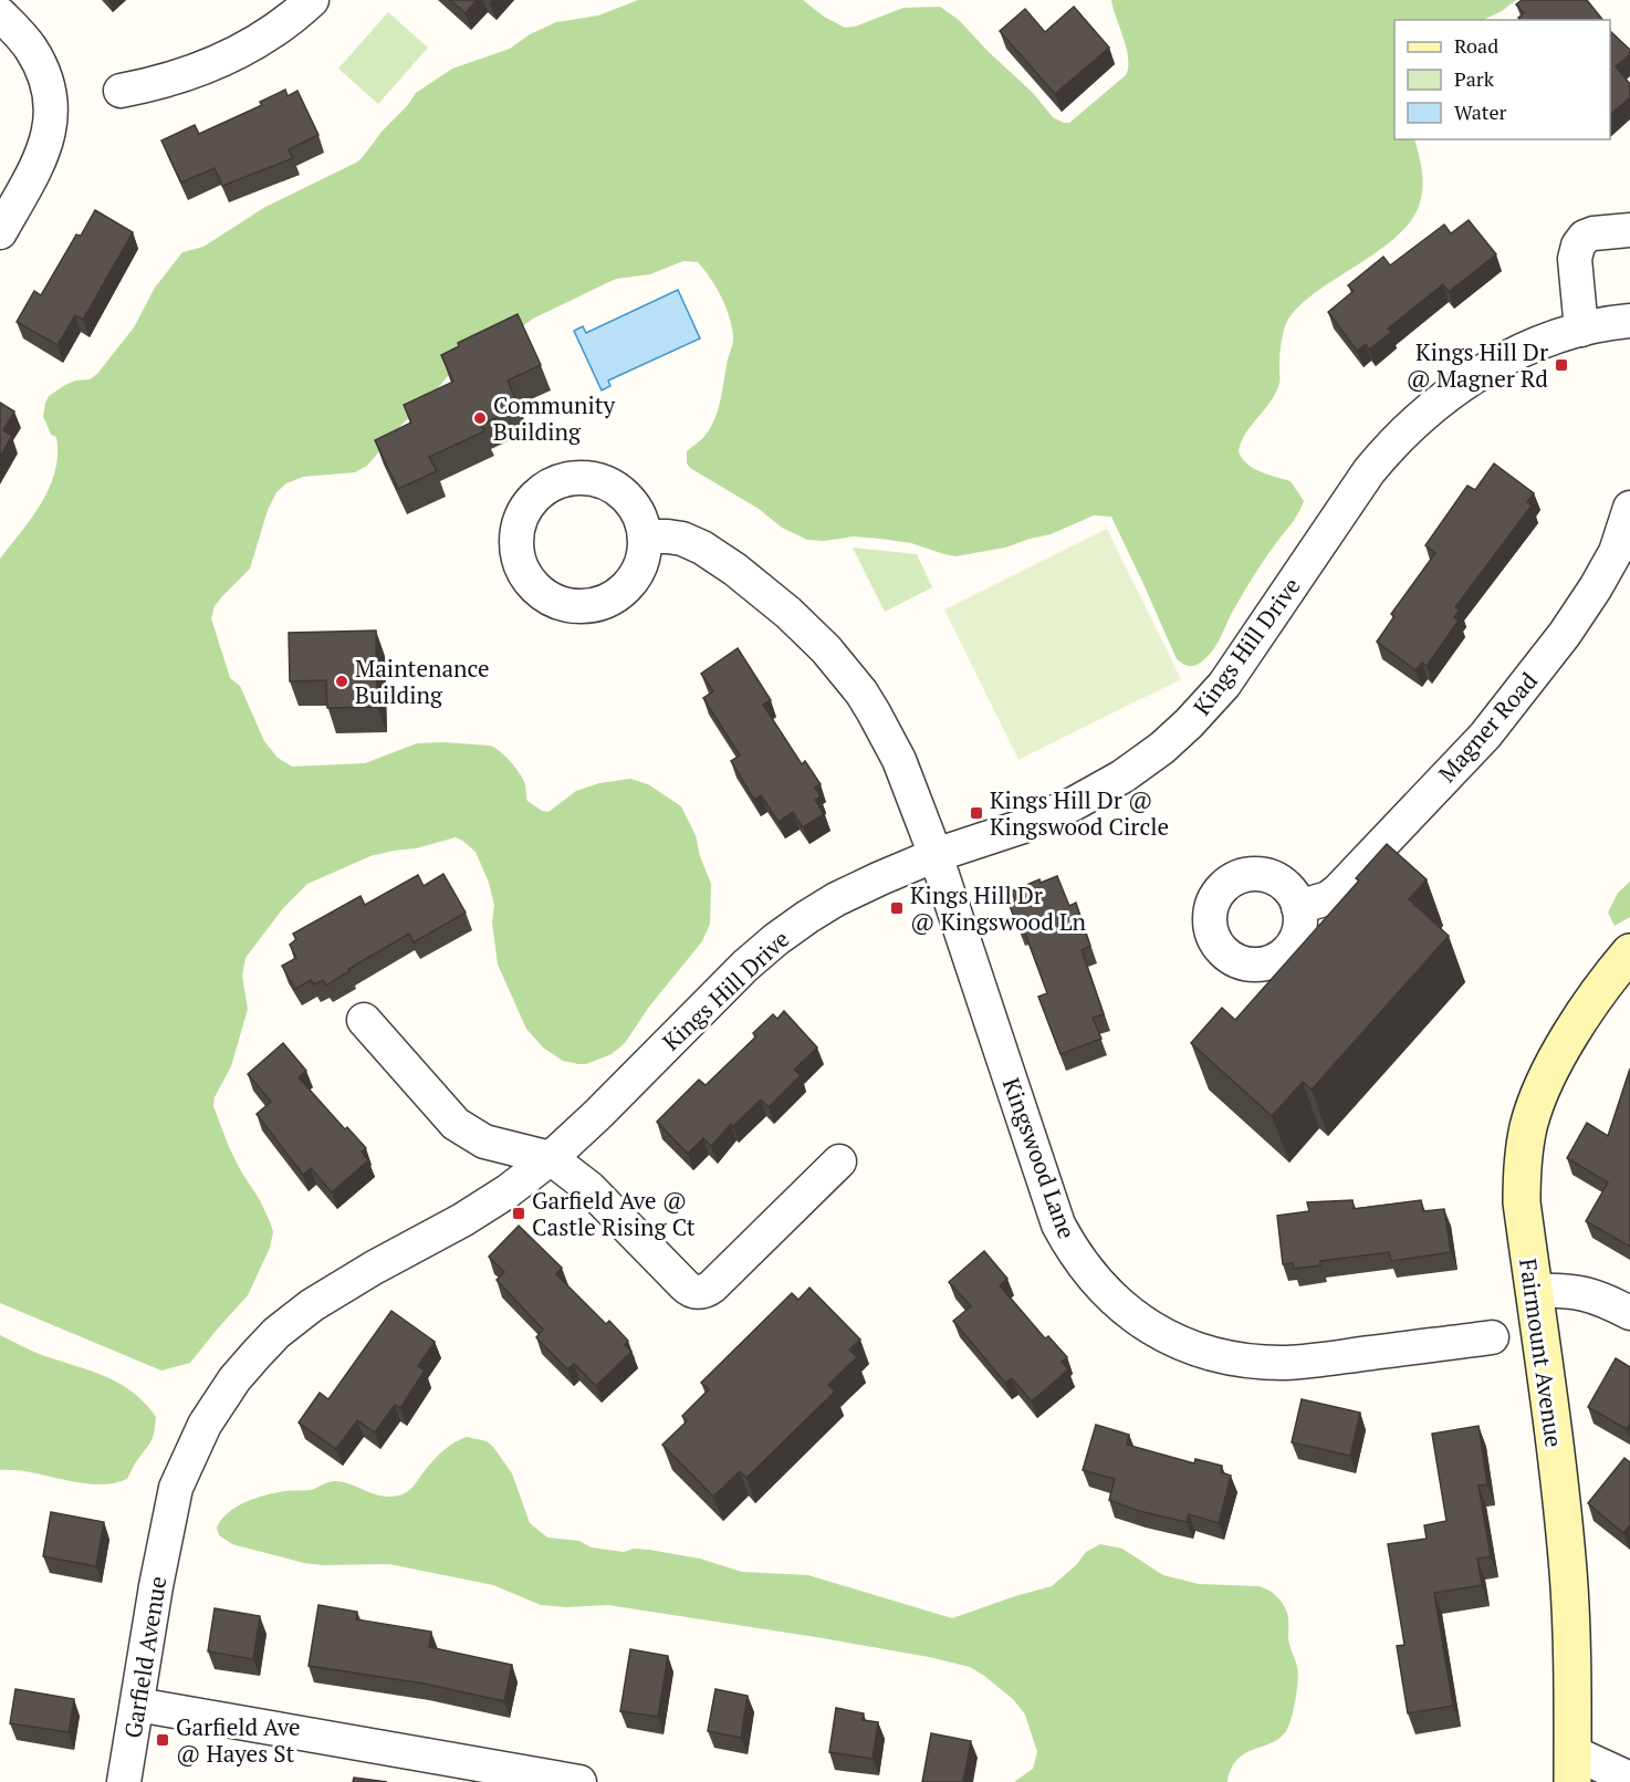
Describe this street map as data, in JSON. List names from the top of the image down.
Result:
{
  "streets": {
    "street": [
      "Kings Hill Drive",
      "Magner Road",
      "Kingswood Lane",
      "Fairmount Avenue",
      "Garfield Avenue"
    ]
  },
  "crossings": [
    ["Kings Hill Drive", "Kingswood Lane"],
    ["Kings Hill Drive", "Garfield Avenue"]
  ],
  "places": {
    "transit": [
      "Kings Hill Dr @ Magner Rd",
      "Kings Hill Dr @ Kingswood Circle",
      "Kings Hill Dr @ Kingswood Ln",
      "Garfield Ave @ Castle Rising Ct",
      "Garfield Ave @ Hayes St"
    ],
    "other": ["Community Building", "Maintenance Building"]
  },
  "legend": ["Road", "Park", "Water"]
}
